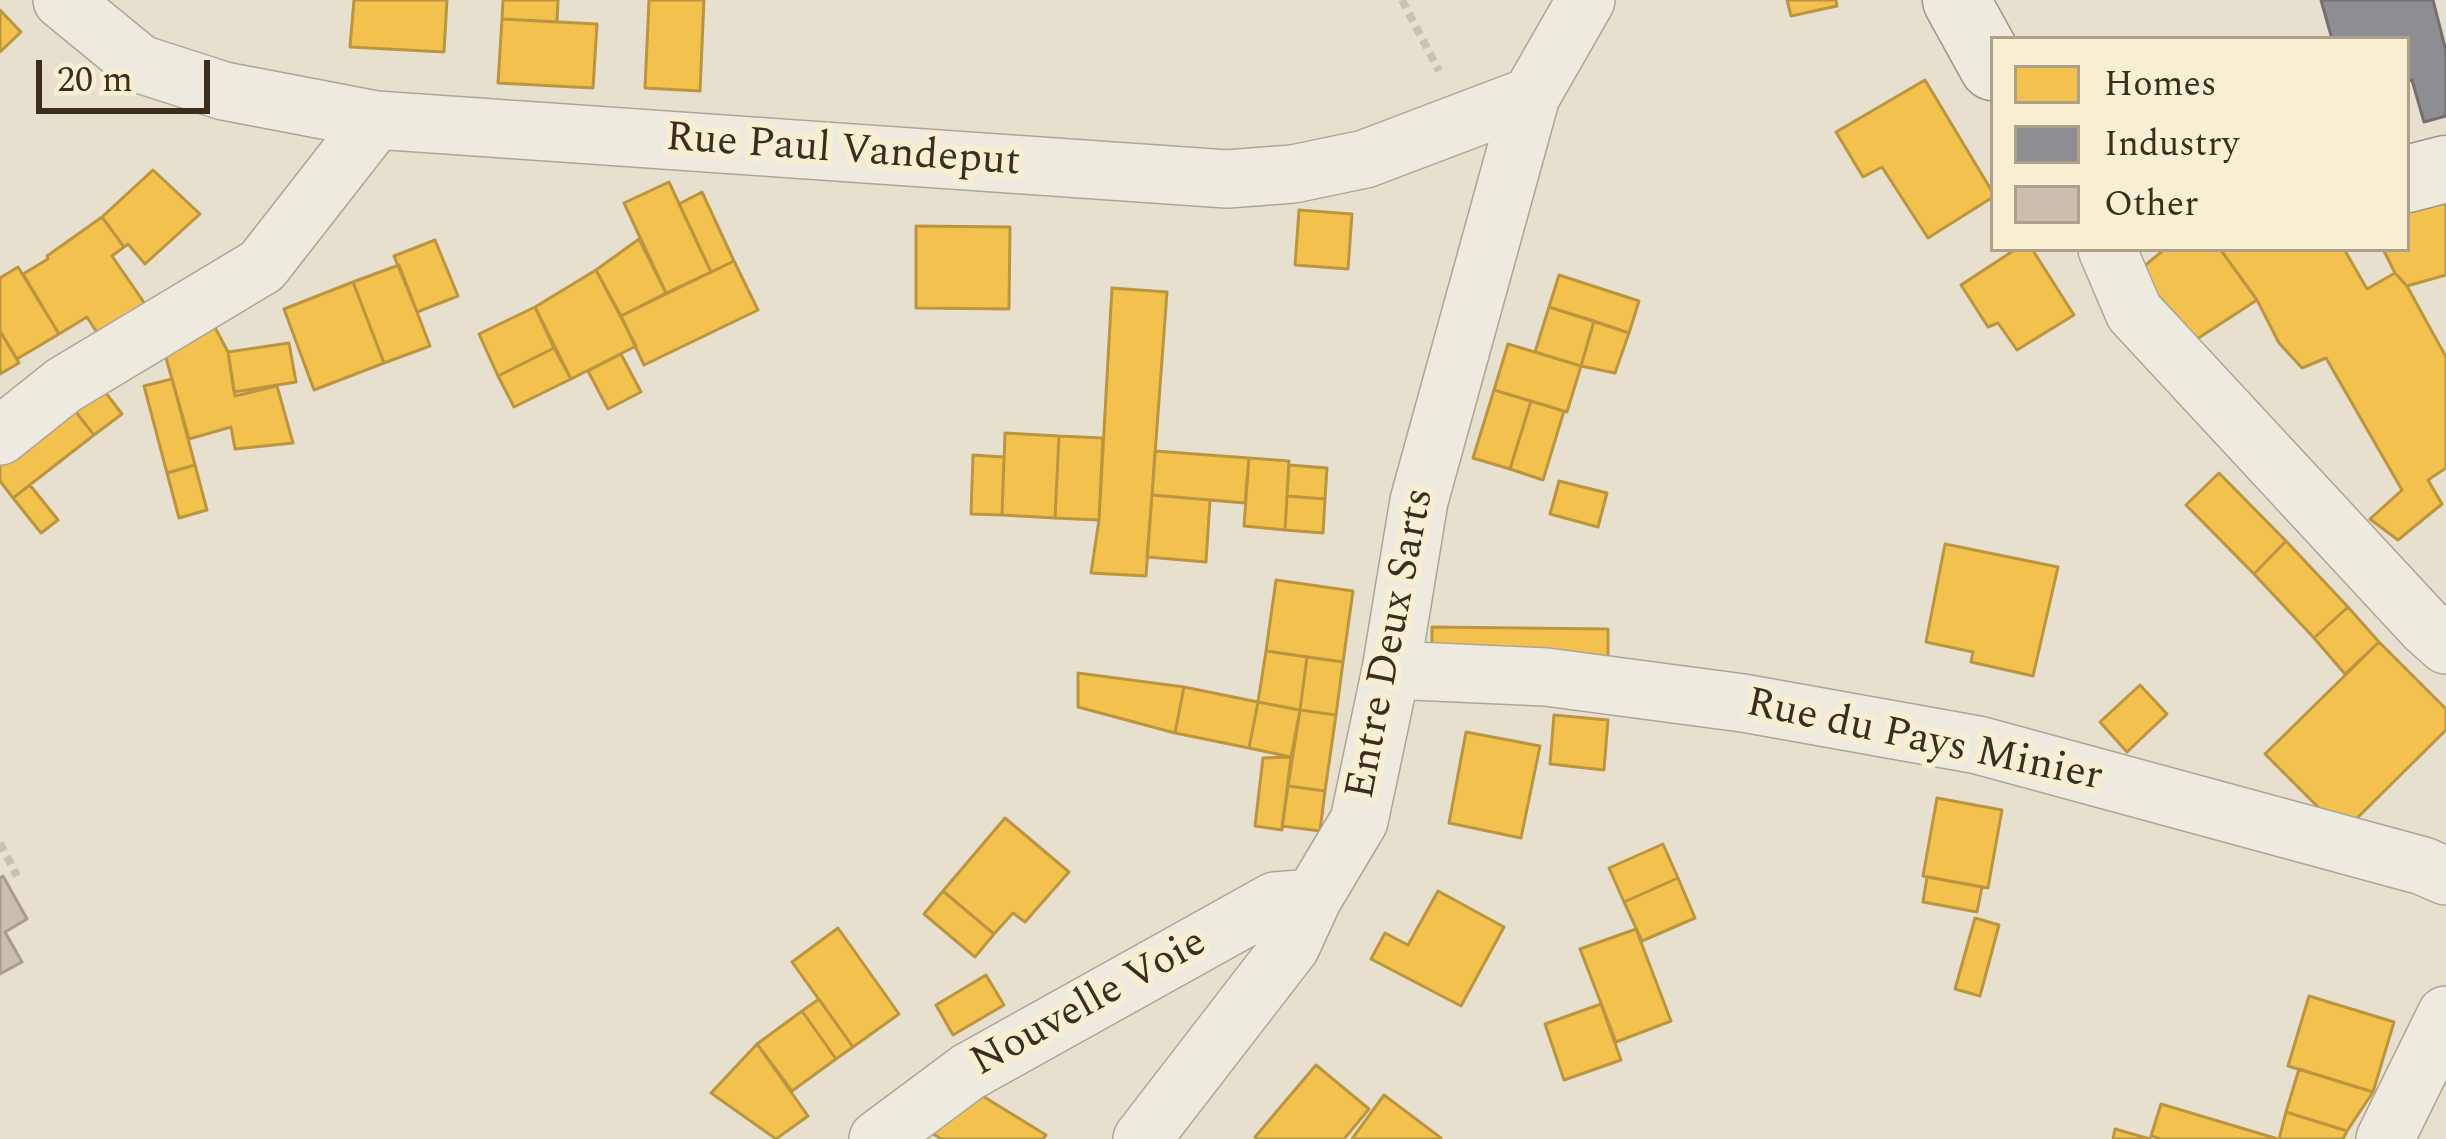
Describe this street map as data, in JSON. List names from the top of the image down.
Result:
{
  "streets": {
    "street": [
      "Rue Paul Vandeput",
      "Entre Deux Sarts",
      "Rue du Pays Minier",
      "Nouvelle Voie"
    ]
  },
  "crossings": [
    ["Rue Paul Vandeput", "Entre Deux Sarts"],
    ["Entre Deux Sarts", "Rue du Pays Minier"],
    ["Entre Deux Sarts", "Nouvelle Voie"]
  ],
  "legend": ["Homes", "Industry", "Other"],
  "scale_bar": "20 m"
}
